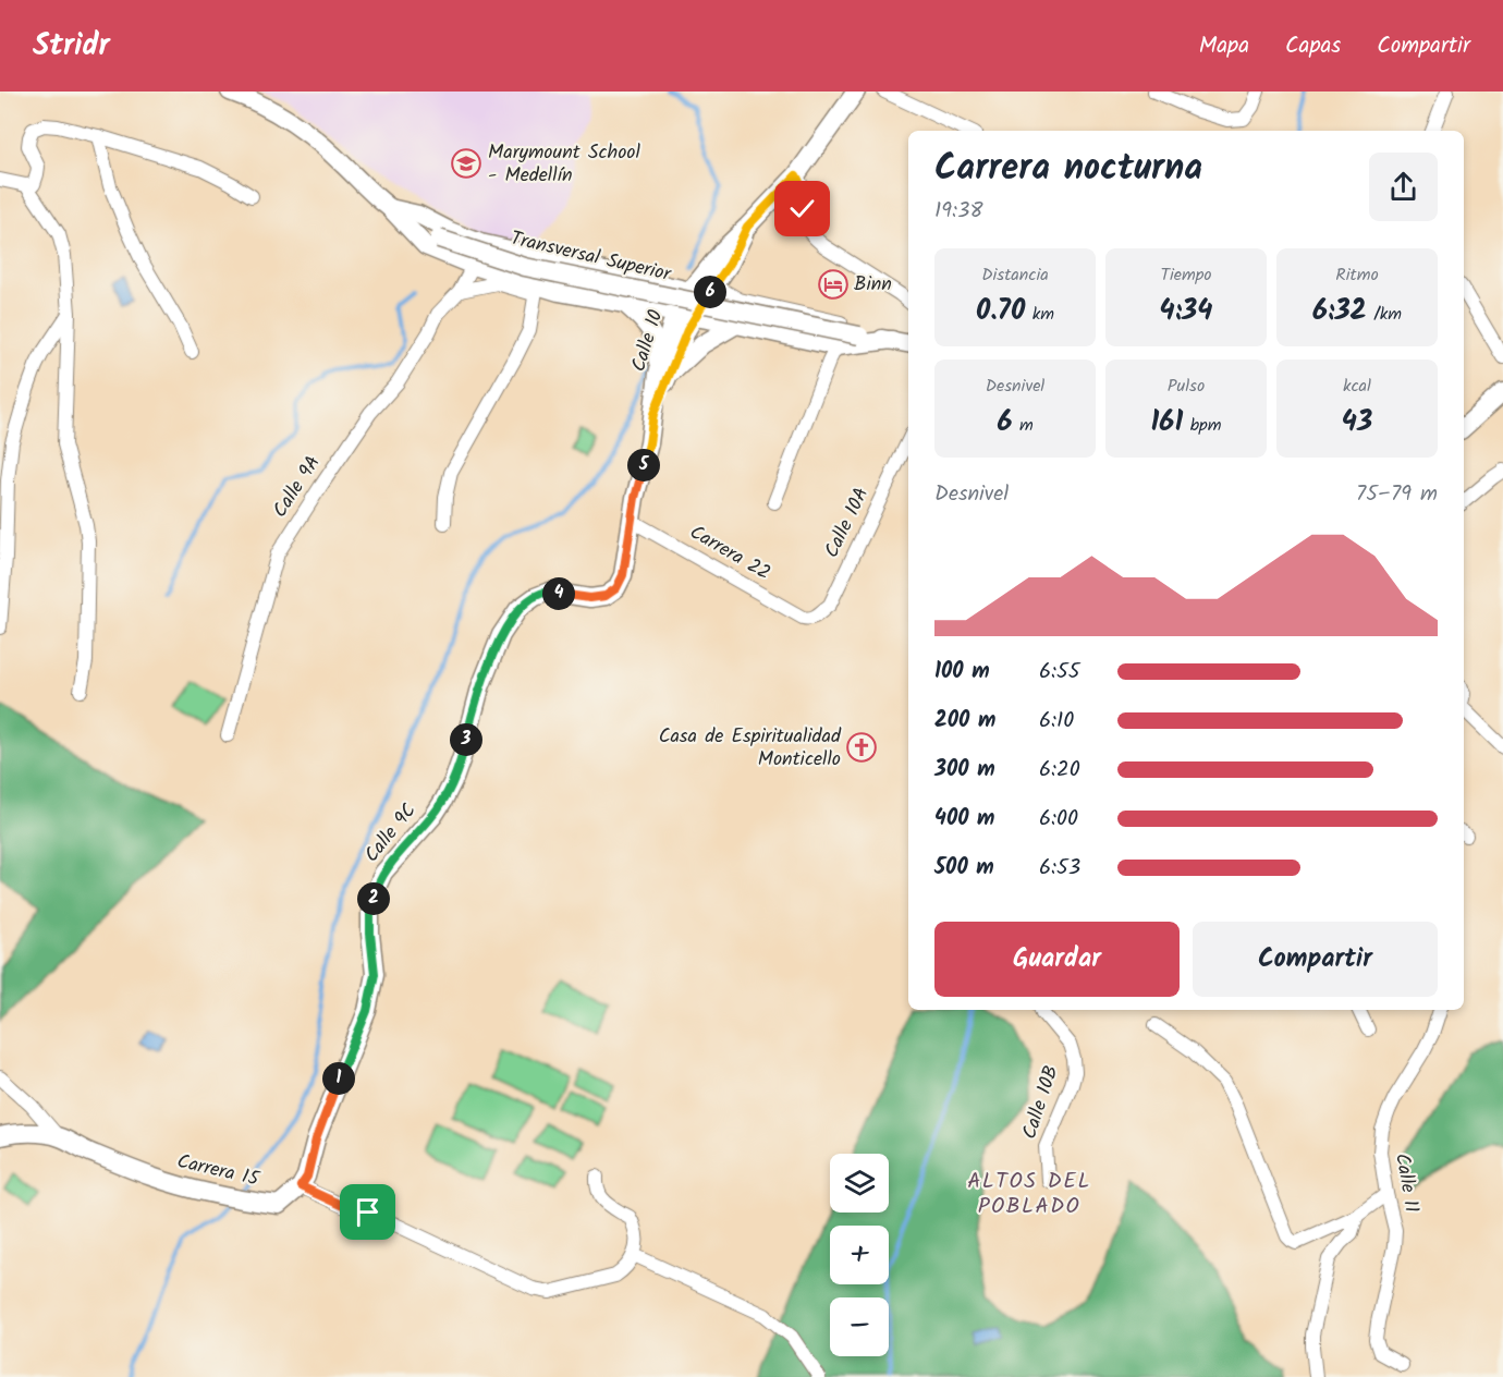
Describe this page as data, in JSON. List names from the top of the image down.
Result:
{
  "streets": {
    "main road": [
      "Transversal Superior",
      "Calle 10",
      "Calle 9C",
      "Carrera 15"
    ],
    "street": [
      "Calle 9A",
      "Calle 10A",
      "Carrera 22",
      "Calle 10B",
      "Calle 11"
    ]
  },
  "crossings": [
    ["Calle 10", "Carrera 22"],
    ["Calle 10", "Calle 9C"],
    ["Calle 10A", "Carrera 22"],
    ["Calle 9C", "Carrera 15"]
  ],
  "districts": ["ALTOS DEL POBLADO"],
  "places": {
    "school or university": ["Marymount School - Medellín"],
    "hotel": ["Binn"],
    "church": ["Casa de Espiritualidad Monticello"]
  },
  "page": {
    "header": "Stridr",
    "nav": ["Mapa", "Capas", "Compartir"],
    "heading": ["Carrera nocturna", "19:38"],
    "stats": [
      ["Distancia", "0.70 km"],
      ["Tiempo", "4:34"],
      ["Ritmo", "6:32 /km"],
      ["Desnivel", "6 m"],
      ["Pulso", "161 bpm"],
      ["kcal", "43"]
    ],
    "pins": [
      "6",
      "5",
      "4",
      "3",
      "2",
      "1"
    ],
    "chart": ["Desnivel", "75–79 m"],
    "list": [
      {
        "name": "100 m",
        "note": "6:55"
      },
      {
        "name": "200 m",
        "note": "6:10"
      },
      {
        "name": "300 m",
        "note": "6:20"
      },
      {
        "name": "400 m",
        "note": "6:00"
      },
      {
        "name": "500 m",
        "note": "6:53"
      }
    ],
    "buttons": ["Guardar", "Compartir"],
    "map_buttons": ["+", "−"]
  }
}
